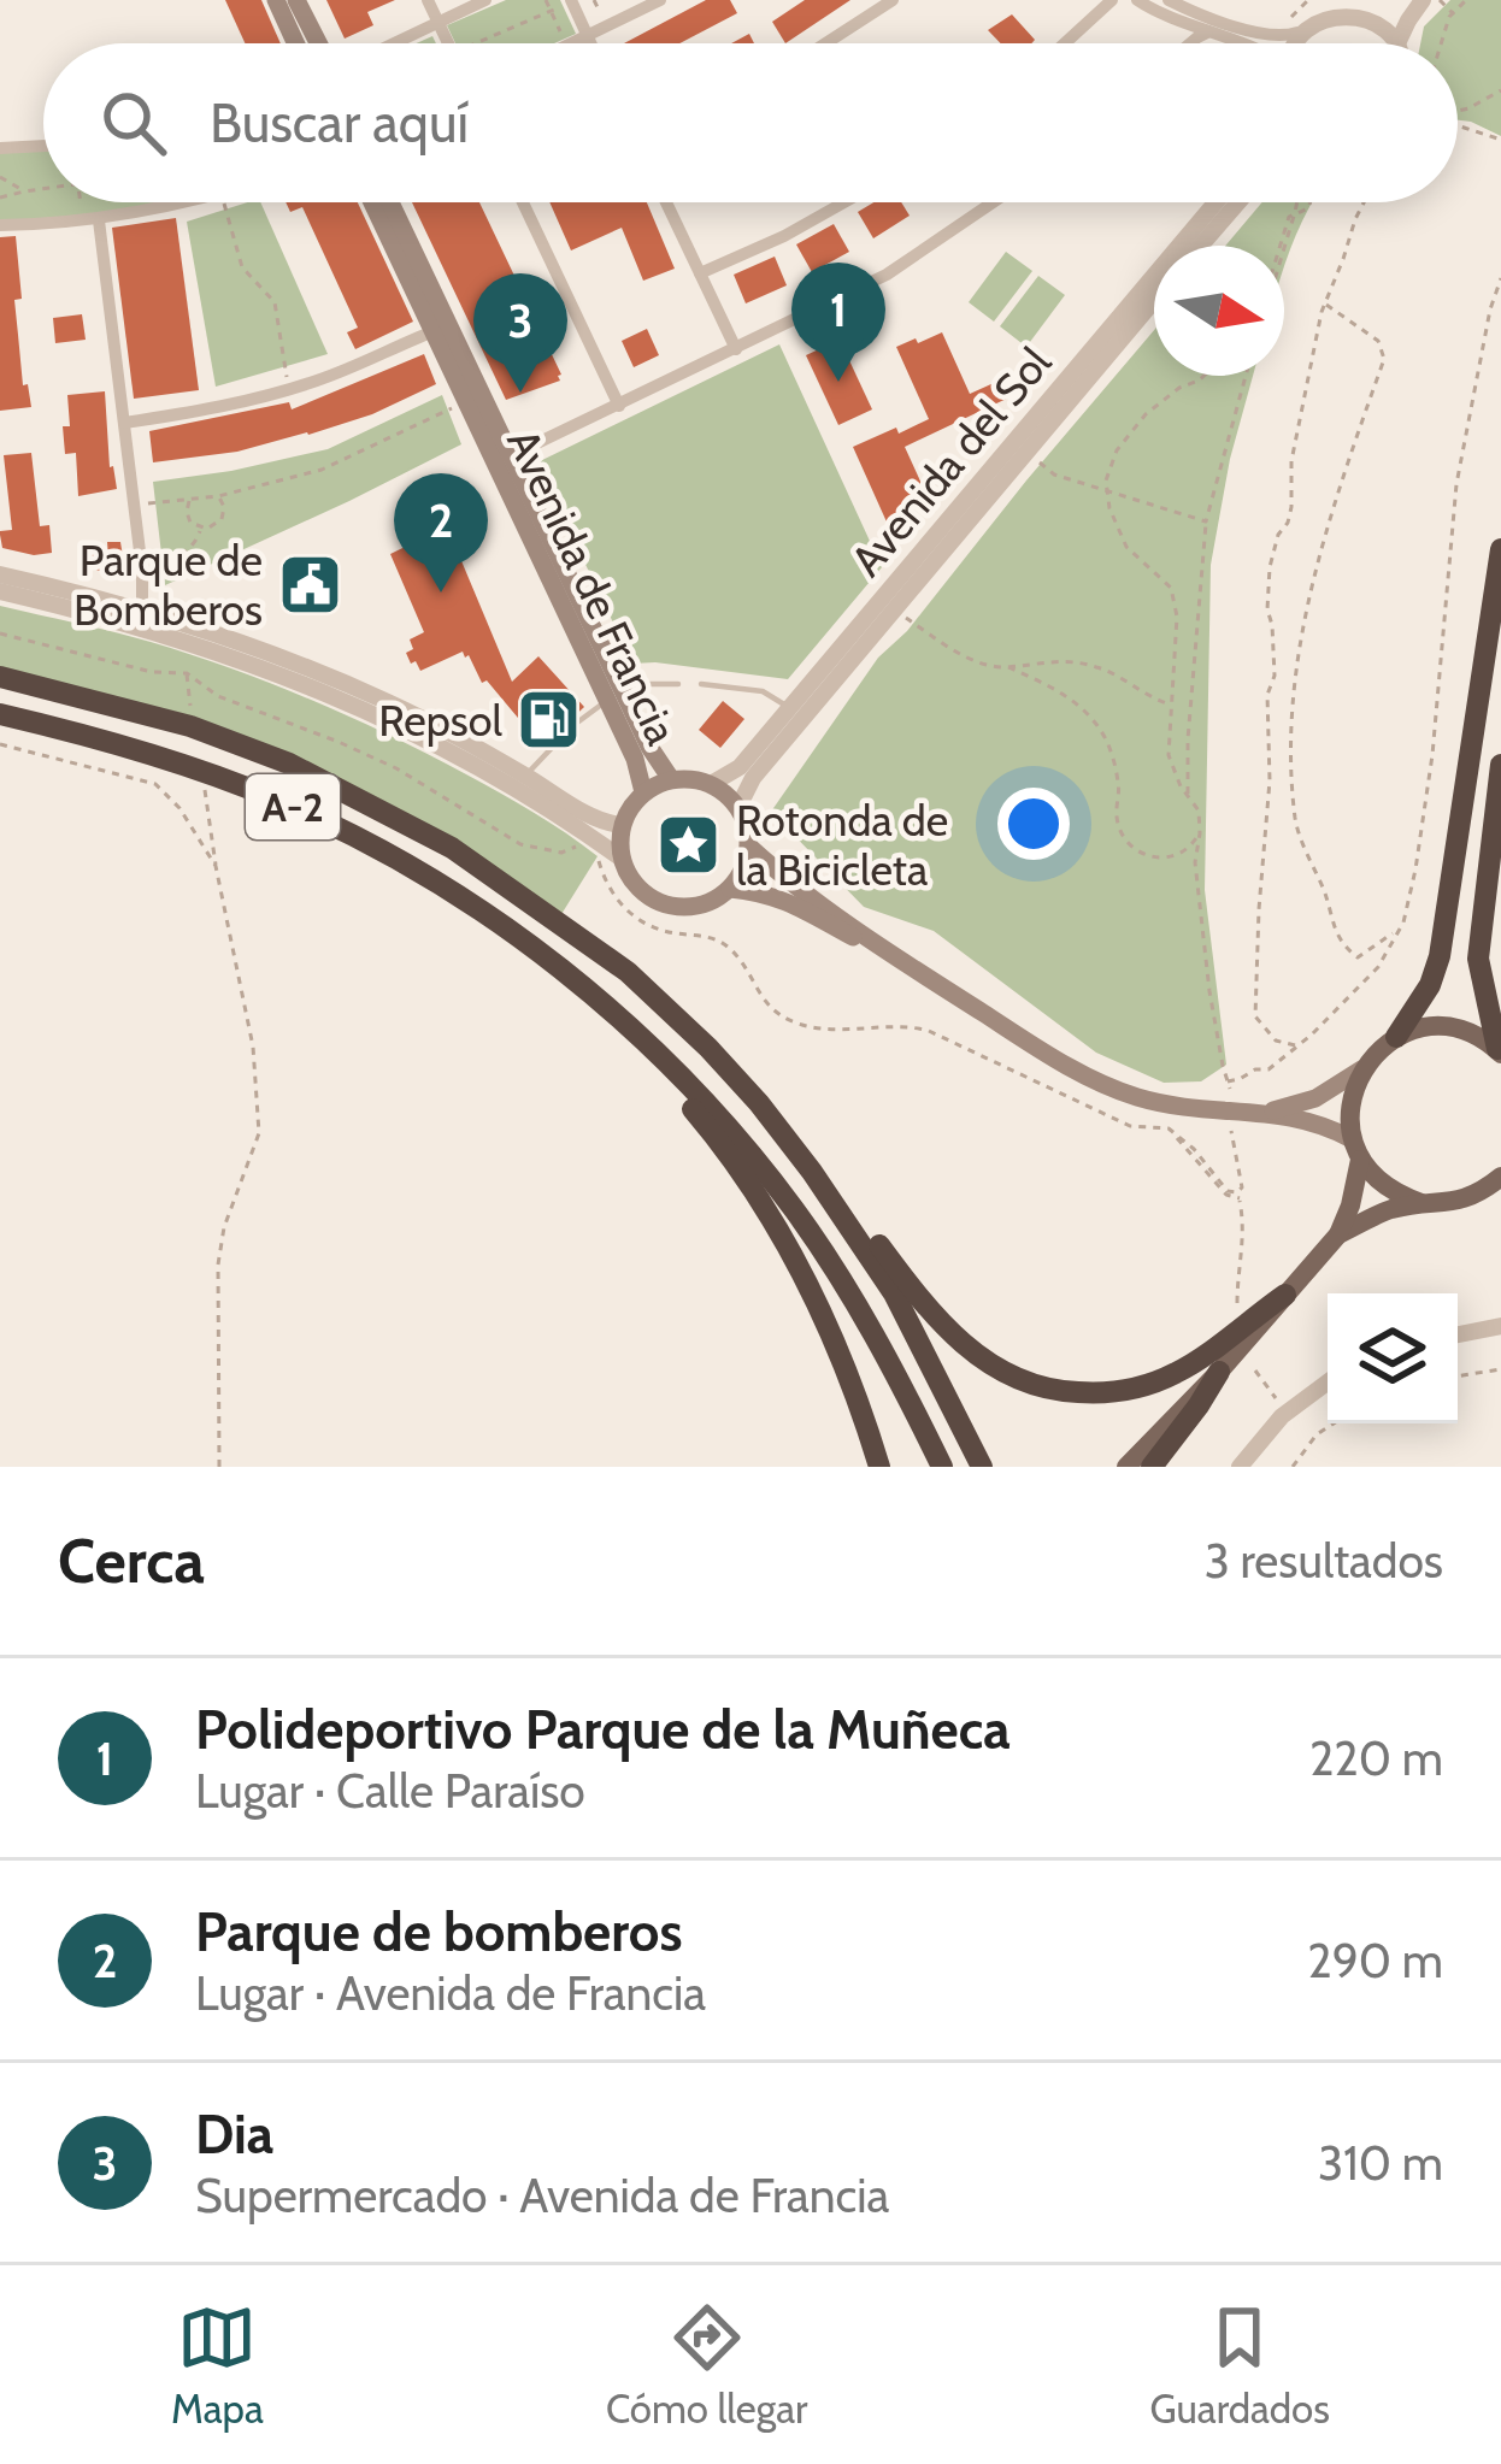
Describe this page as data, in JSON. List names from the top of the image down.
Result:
{
  "streets": {
    "highway": ["A-2"],
    "main road": ["Avenida de Francia"],
    "street": ["Avenida del Sol"]
  },
  "crossings": [
    ["Avenida del Sol", "Avenida de Francia"]
  ],
  "places": {
    "public building": ["Parque de Bomberos"],
    "fuel station": ["Repsol"],
    "place": ["Rotonda de la Bicicleta"]
  },
  "north": "right",
  "page": {
    "search": "Buscar aquí",
    "pins": ["1", "3", "2"],
    "heading": ["Cerca", "3 resultados"],
    "list": [
      {
        "mark": "1",
        "name": "Polideportivo Parque de la Muñeca",
        "note": "Lugar · Calle Paraíso",
        "value": "220 m"
      },
      {
        "mark": "2",
        "name": "Parque de bomberos",
        "note": "Lugar · Avenida de Francia",
        "value": "290 m"
      },
      {
        "mark": "3",
        "name": "Dia",
        "note": "Supermercado · Avenida de Francia",
        "value": "310 m"
      }
    ],
    "nav": ["Mapa", "Cómo llegar", "Guardados"]
  }
}
